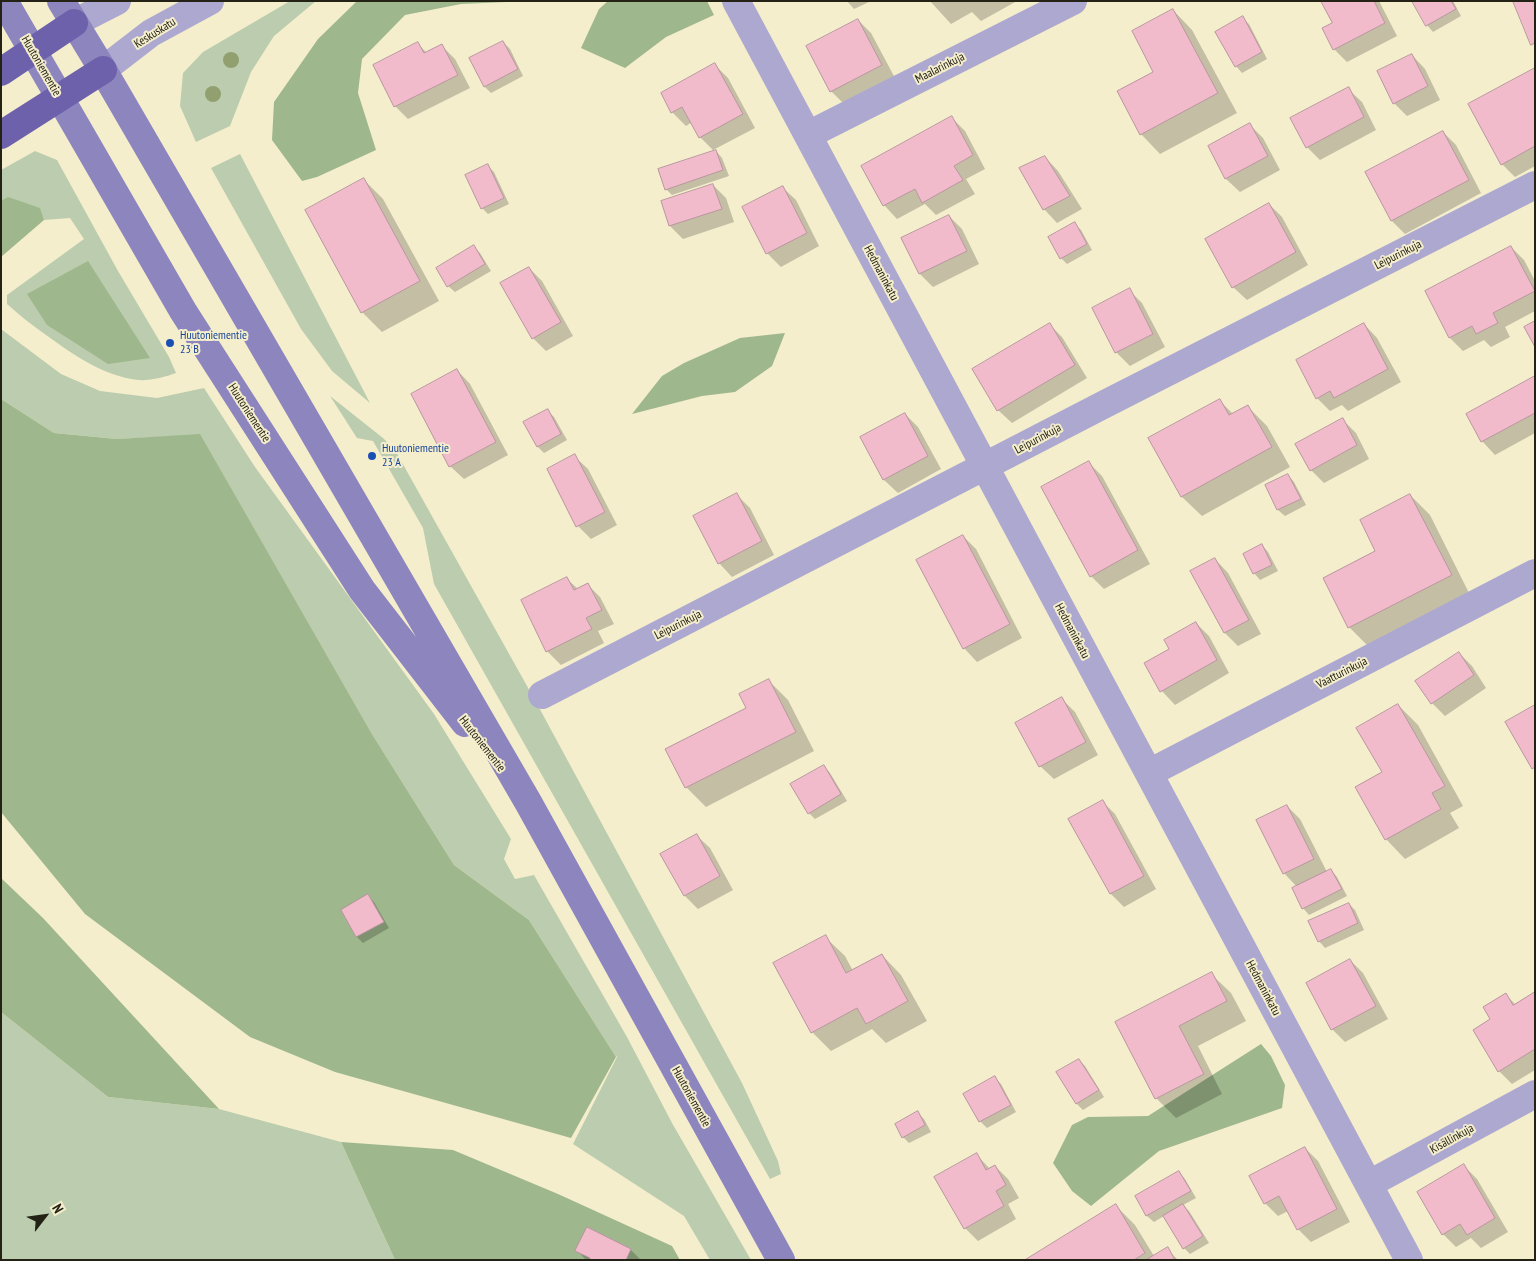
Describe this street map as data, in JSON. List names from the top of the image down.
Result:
{
  "streets": {
    "main road": ["Huutoniementie"],
    "street": [
      "Keskuskatu",
      "Maalarinkuja",
      "Leipurinkuja",
      "Hedmaninkatu",
      "Vaatturinkuja",
      "Kisällinkuja"
    ]
  },
  "crossings": [
    ["Keskuskatu", "Huutoniementie"],
    ["Maalarinkuja", "Hedmaninkatu"],
    ["Leipurinkuja", "Hedmaninkatu"],
    ["Hedmaninkatu", "Vaatturinkuja"],
    ["Hedmaninkatu", "Kisällinkuja"]
  ],
  "places": ["Huutoniementie 23 B", "Huutoniementie 23 A"],
  "north": "top right"
}
